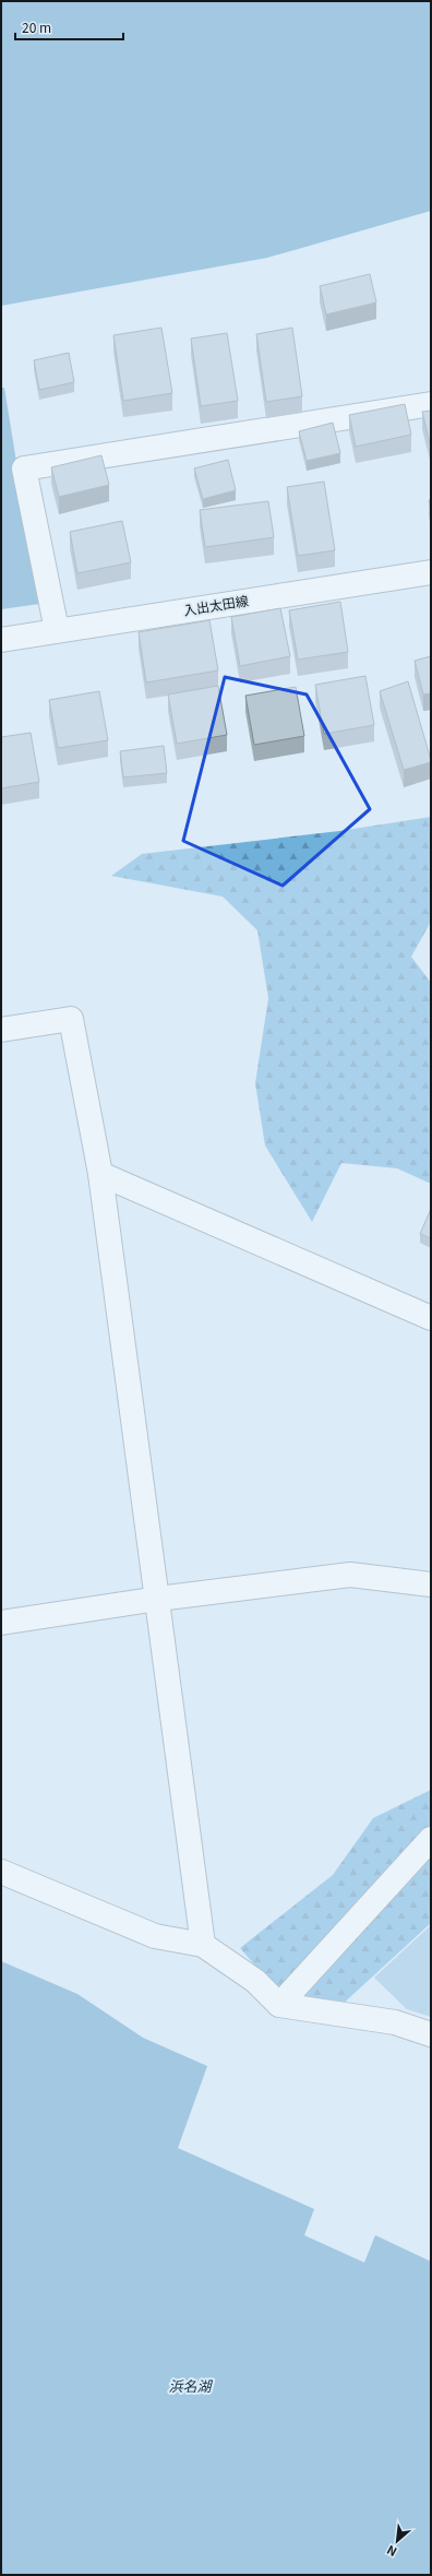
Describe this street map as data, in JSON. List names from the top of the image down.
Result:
{
  "streets": {
    "street": ["入出太田線"]
  },
  "water": ["浜名湖"],
  "scale_bar": "20 m",
  "north": "bottom left"
}
